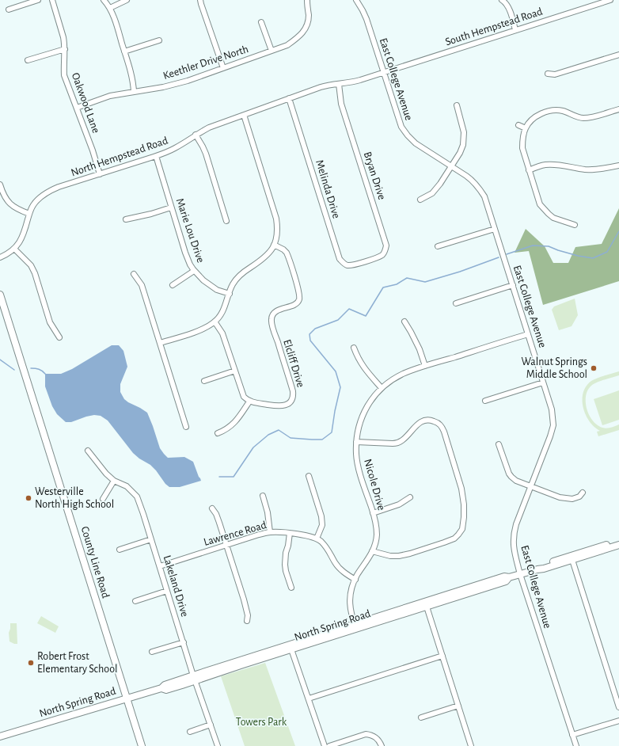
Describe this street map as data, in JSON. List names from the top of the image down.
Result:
{
  "streets": {
    "main road": ["County Line Road", "North Spring Road"],
    "street": [
      "South Hempstead Road",
      "Keethler Drive North",
      "East College Avenue",
      "Oakwood Lane",
      "North Hempstead Road",
      "Bryan Drive",
      "Melinda Drive",
      "Marie Lou Drive",
      "Elcliff Drive",
      "Nicole Drive",
      "Lawrence Road",
      "Lakeland Drive"
    ]
  },
  "crossings": [
    ["South Hempstead Road", "East College Avenue"],
    ["South Hempstead Road", "North Hempstead Road"],
    ["Keethler Drive North", "Oakwood Lane"],
    ["East College Avenue", "North Hempstead Road"],
    ["East College Avenue", "Nicole Drive"],
    ["East College Avenue", "North Spring Road"],
    ["Oakwood Lane", "North Hempstead Road"],
    ["North Hempstead Road", "Bryan Drive"],
    ["North Hempstead Road", "Melinda Drive"],
    ["North Hempstead Road", "Marie Lou Drive"],
    ["Bryan Drive", "Melinda Drive"],
    ["Nicole Drive", "North Spring Road"],
    ["Lawrence Road", "Lakeland Drive"],
    ["County Line Road", "North Spring Road"],
    ["Lakeland Drive", "North Spring Road"]
  ],
  "parks": ["Towers Park"],
  "places": ["Walnut Springs Middle School", "Westerville North High School", "Robert Frost Elementary School"]
}
